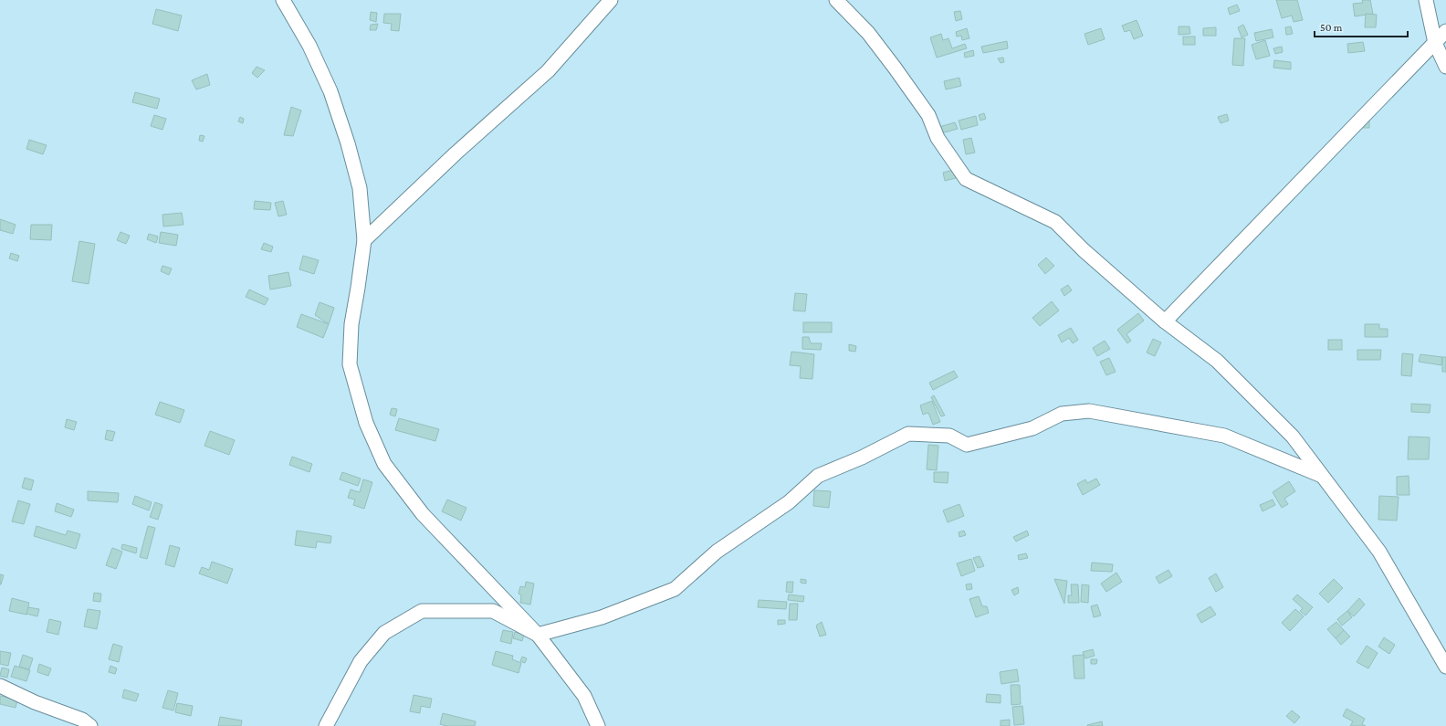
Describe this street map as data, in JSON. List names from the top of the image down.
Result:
{
  "scale_bar": "50 m"
}
